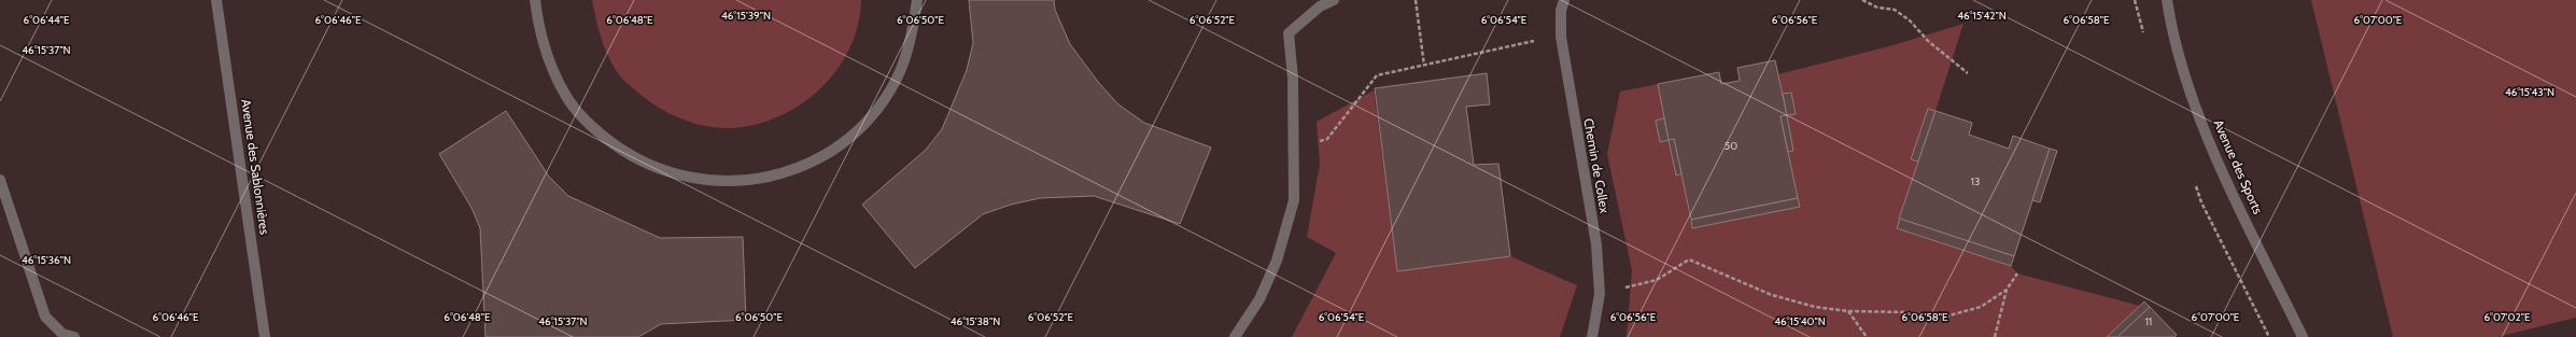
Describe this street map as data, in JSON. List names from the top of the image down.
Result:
{
  "streets": {
    "street": ["Chemin de Collex", "Avenue des Sablonnières", "Avenue des Sports"]
  },
  "house_numbers": ["50", "13", "11"],
  "coordinates": [
    "46°15'39\"N",
    "46°15'42\"N",
    "6°07'00\"E",
    "6°06'44\"E",
    "6°06'46\"E",
    "6°06'48\"E",
    "6°06'50\"E",
    "6°06'52\"E",
    "6°06'54\"E",
    "6°06'56\"E",
    "6°06'58\"E",
    "46°15'37\"N",
    "46°15'43\"N",
    "46°15'36\"N",
    "6°07'02\"E",
    "46°15'38\"N",
    "46°15'40\"N"
  ]
}
